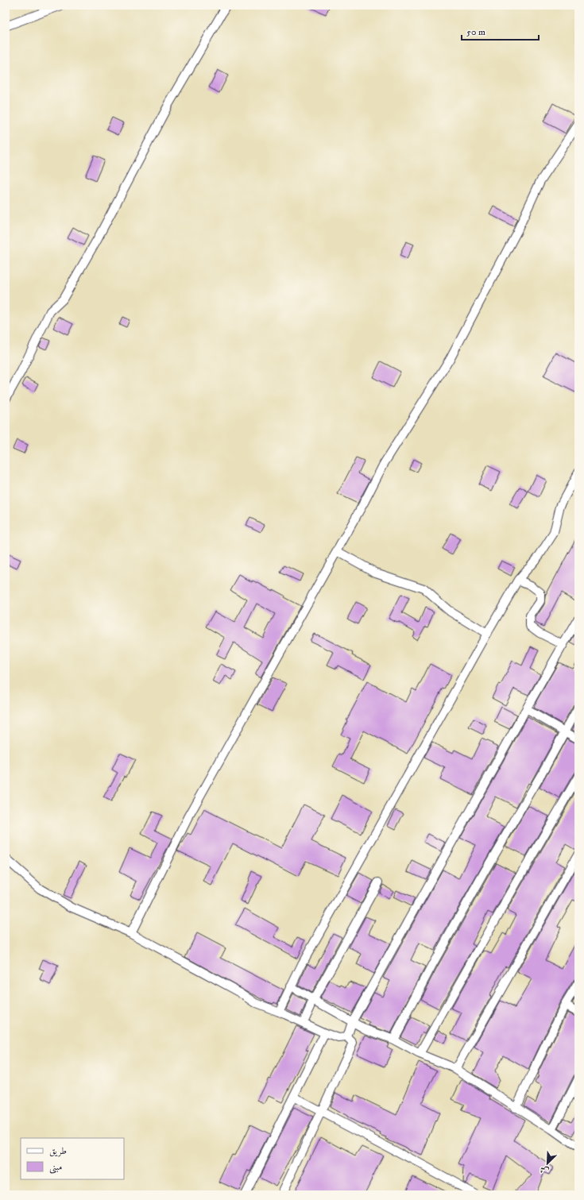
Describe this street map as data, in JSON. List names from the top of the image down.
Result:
{
  "legend": ["طريق", "مبنى"],
  "scale_bar": "50 m",
  "north": "bottom left"
}
